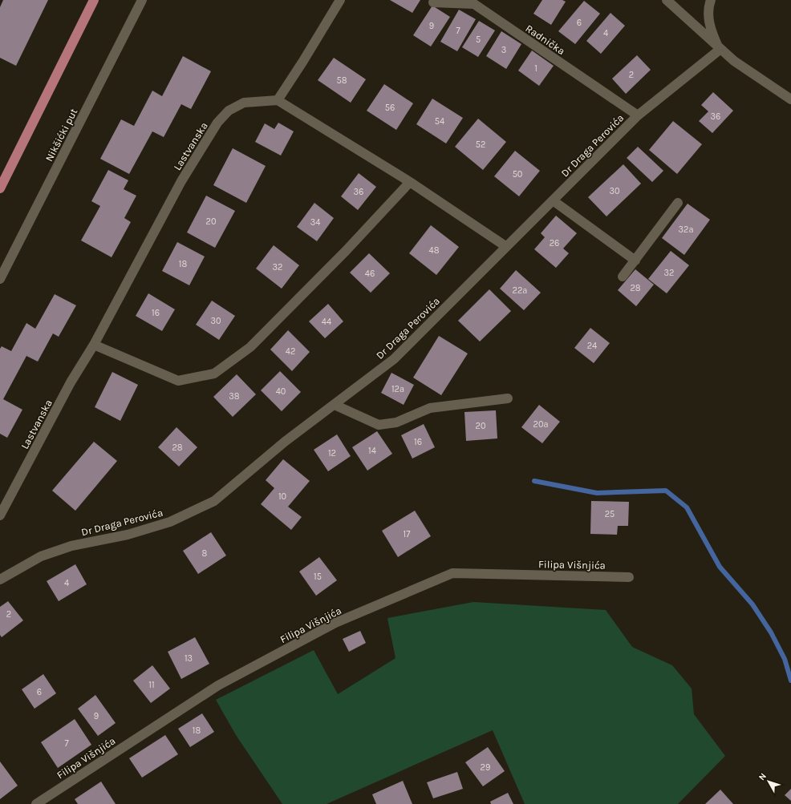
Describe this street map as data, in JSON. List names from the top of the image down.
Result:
{
  "streets": {
    "street": [
      "Radnička",
      "Nikšićki put",
      "Dr Draga Perovića",
      "Lastvanska",
      "Filipa Višnjića"
    ]
  },
  "crossings": [
    ["Radnička", "Dr Draga Perovića"]
  ],
  "house_numbers": [
    "6",
    "9",
    "7",
    "4",
    "5",
    "3",
    "1",
    "2",
    "58",
    "56",
    "36",
    "54",
    "52",
    "50",
    "30",
    "36",
    "20",
    "34",
    "32a",
    "26",
    "48",
    "18",
    "32",
    "32",
    "46",
    "28",
    "22a",
    "16",
    "30",
    "44",
    "24",
    "42",
    "12a",
    "40",
    "38",
    "20a",
    "20",
    "16",
    "28",
    "14",
    "12",
    "10",
    "25",
    "17",
    "8",
    "15",
    "4",
    "2",
    "13",
    "11",
    "6",
    "9",
    "18",
    "7",
    "29"
  ],
  "north": "top left"
}
